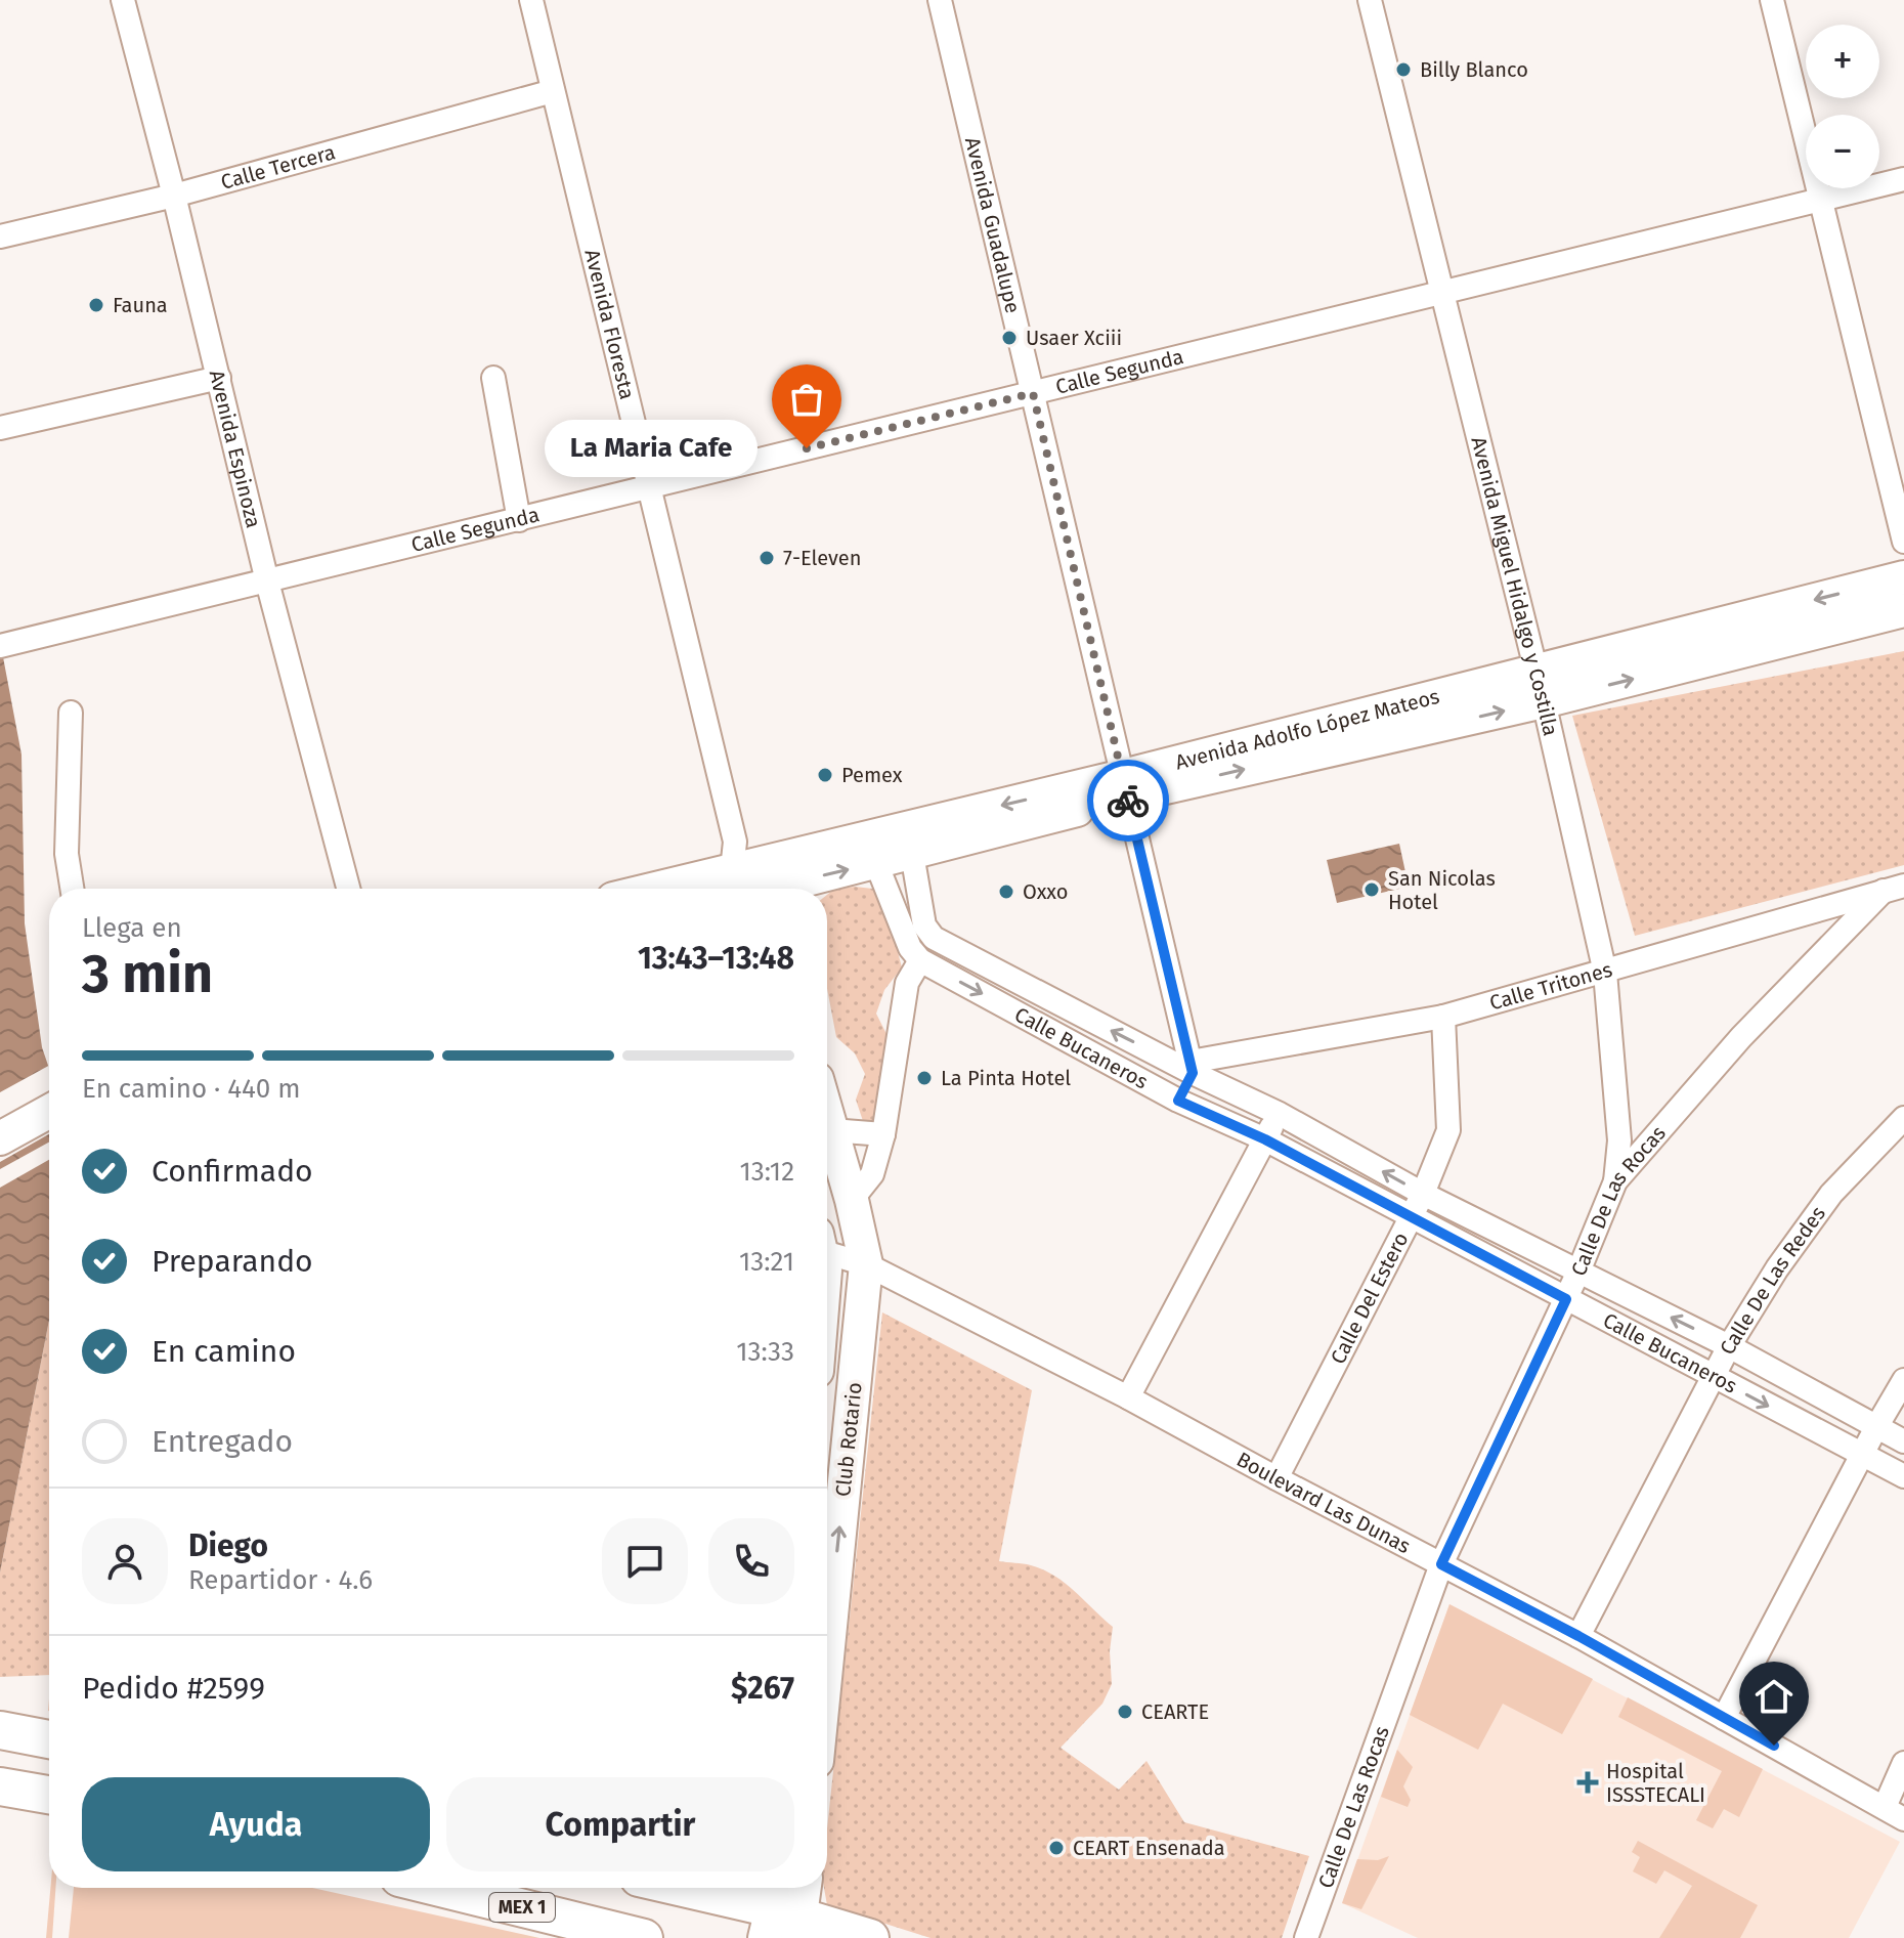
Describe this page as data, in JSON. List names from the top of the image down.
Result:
{
  "streets": {
    "highway": ["MEX 1"],
    "main road": ["Avenida Adolfo López Mateos", "Club Rotario"],
    "street": [
      "Calle Tercera",
      "Avenida Guadalupe",
      "Avenida Floresta",
      "Calle Segunda",
      "Avenida Espinoza",
      "Avenida Miguel Hidalgo y Costilla",
      "Calle Tritones",
      "Calle Bucaneros",
      "Calle De Las Rocas",
      "Calle De Las Redes",
      "Calle Del Estero",
      "Boulevard Las Dunas"
    ]
  },
  "crossings": [
    ["Calle Tercera", "Avenida Floresta"],
    ["Calle Tercera", "Avenida Espinoza"],
    ["Avenida Guadalupe", "Calle Segunda"],
    ["Avenida Guadalupe", "Avenida Adolfo López Mateos"],
    ["Avenida Guadalupe", "Calle Tritones"],
    ["Avenida Guadalupe", "Calle Bucaneros"],
    ["Avenida Floresta", "Calle Segunda"],
    ["Avenida Floresta", "Avenida Adolfo López Mateos"],
    ["Calle Segunda", "Avenida Espinoza"],
    ["Calle Segunda", "Avenida Miguel Hidalgo y Costilla"],
    ["Avenida Miguel Hidalgo y Costilla", "Avenida Adolfo López Mateos"],
    ["Avenida Miguel Hidalgo y Costilla", "Calle Tritones"],
    ["Avenida Miguel Hidalgo y Costilla", "Calle De Las Rocas"],
    ["Avenida Adolfo López Mateos", "Calle Bucaneros"],
    ["Calle Tritones", "Calle Bucaneros"],
    ["Calle Tritones", "Calle De Las Rocas"],
    ["Calle Tritones", "Calle Del Estero"],
    ["Calle Bucaneros", "Calle De Las Rocas"],
    ["Calle Bucaneros", "Calle De Las Redes"],
    ["Calle Bucaneros", "Calle Del Estero"],
    ["Calle De Las Rocas", "Boulevard Las Dunas"],
    ["Calle De Las Redes", "Boulevard Las Dunas"],
    ["Calle Del Estero", "Boulevard Las Dunas"],
    ["Club Rotario", "Boulevard Las Dunas"]
  ],
  "one_way": ["Club Rotario"],
  "places": {
    "other": [
      "Billy Blanco",
      "Fauna",
      "Usaer Xciii",
      "La Maria Cafe",
      "7-Eleven",
      "Pemex",
      "San Nicolas Hotel",
      "Oxxo",
      "La Pinta Hotel",
      "CEARTE",
      "CEART Ensenada"
    ],
    "health": ["Hospital ISSSTECALI"]
  },
  "page": {
    "map_buttons": ["+", "−"],
    "bubble": "La Maria Cafe",
    "heading": ["3 min", "Llega en", "13:43–13:48"],
    "panel": [
      "Diego",
      "Repartidor · 4.6",
      "Pedido #2599",
      "$267"
    ],
    "bar": "En camino · 440 m",
    "list": [
      ["Confirmado", "13:12"],
      ["Preparando", "13:21"],
      ["En camino", "13:33"],
      "Entregado"
    ],
    "buttons": ["Ayuda", "Compartir"]
  }
}
